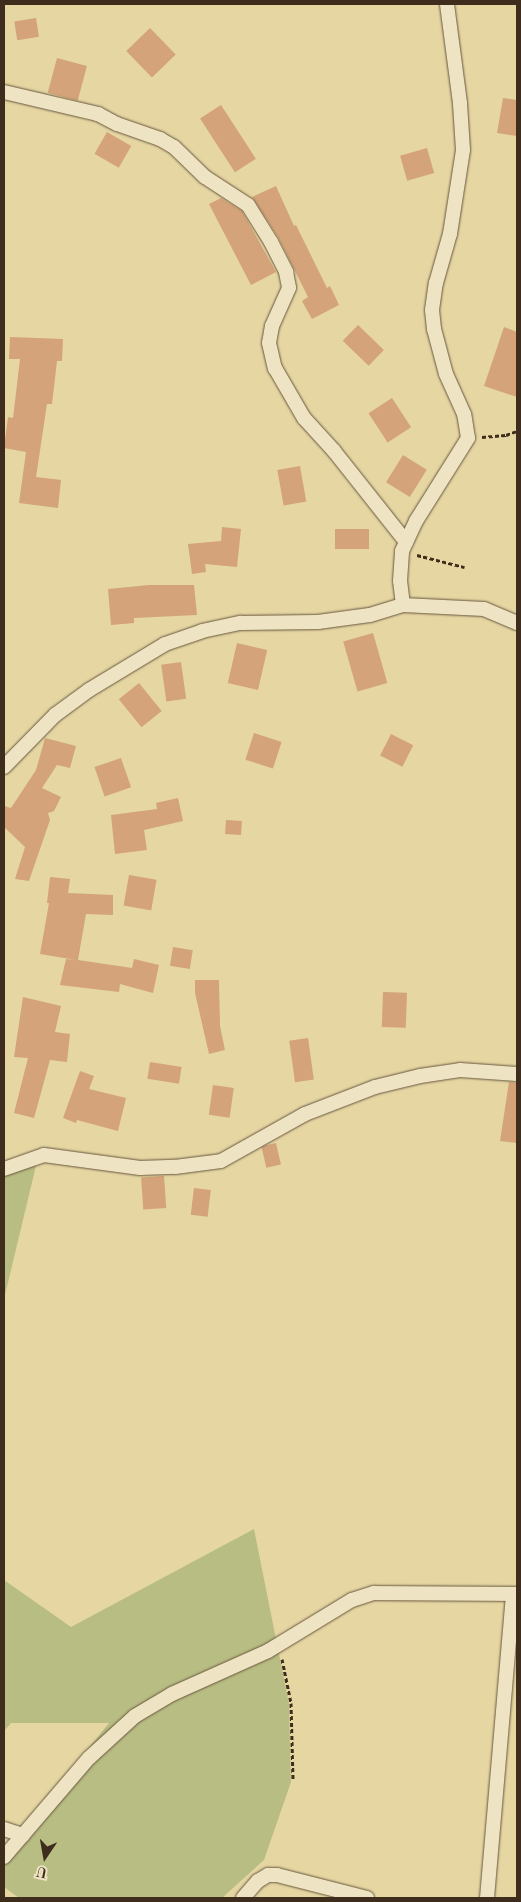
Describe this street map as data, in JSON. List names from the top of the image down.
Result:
{
  "north": "bottom"
}
